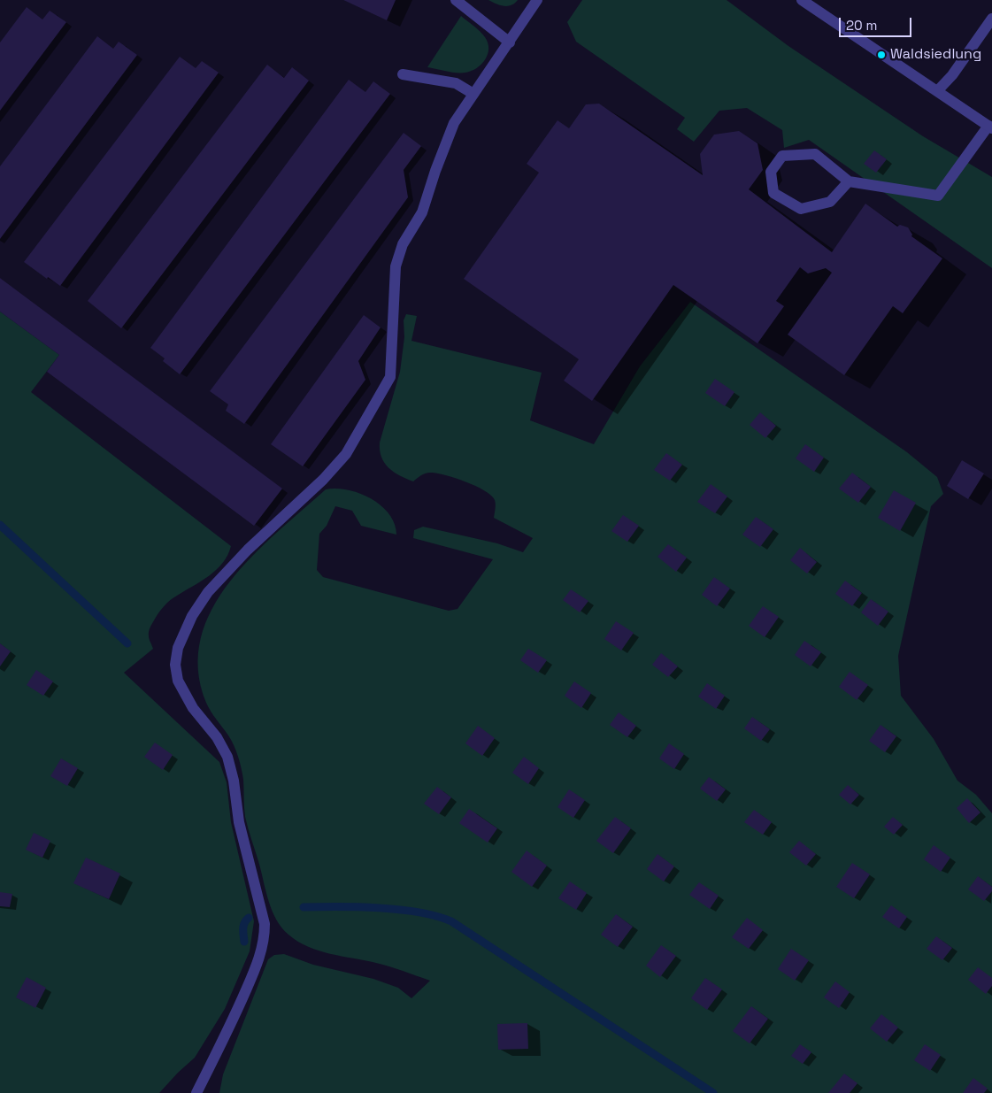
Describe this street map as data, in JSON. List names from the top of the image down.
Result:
{
  "places": ["Waldsiedlung"],
  "scale_bar": "20 m"
}
